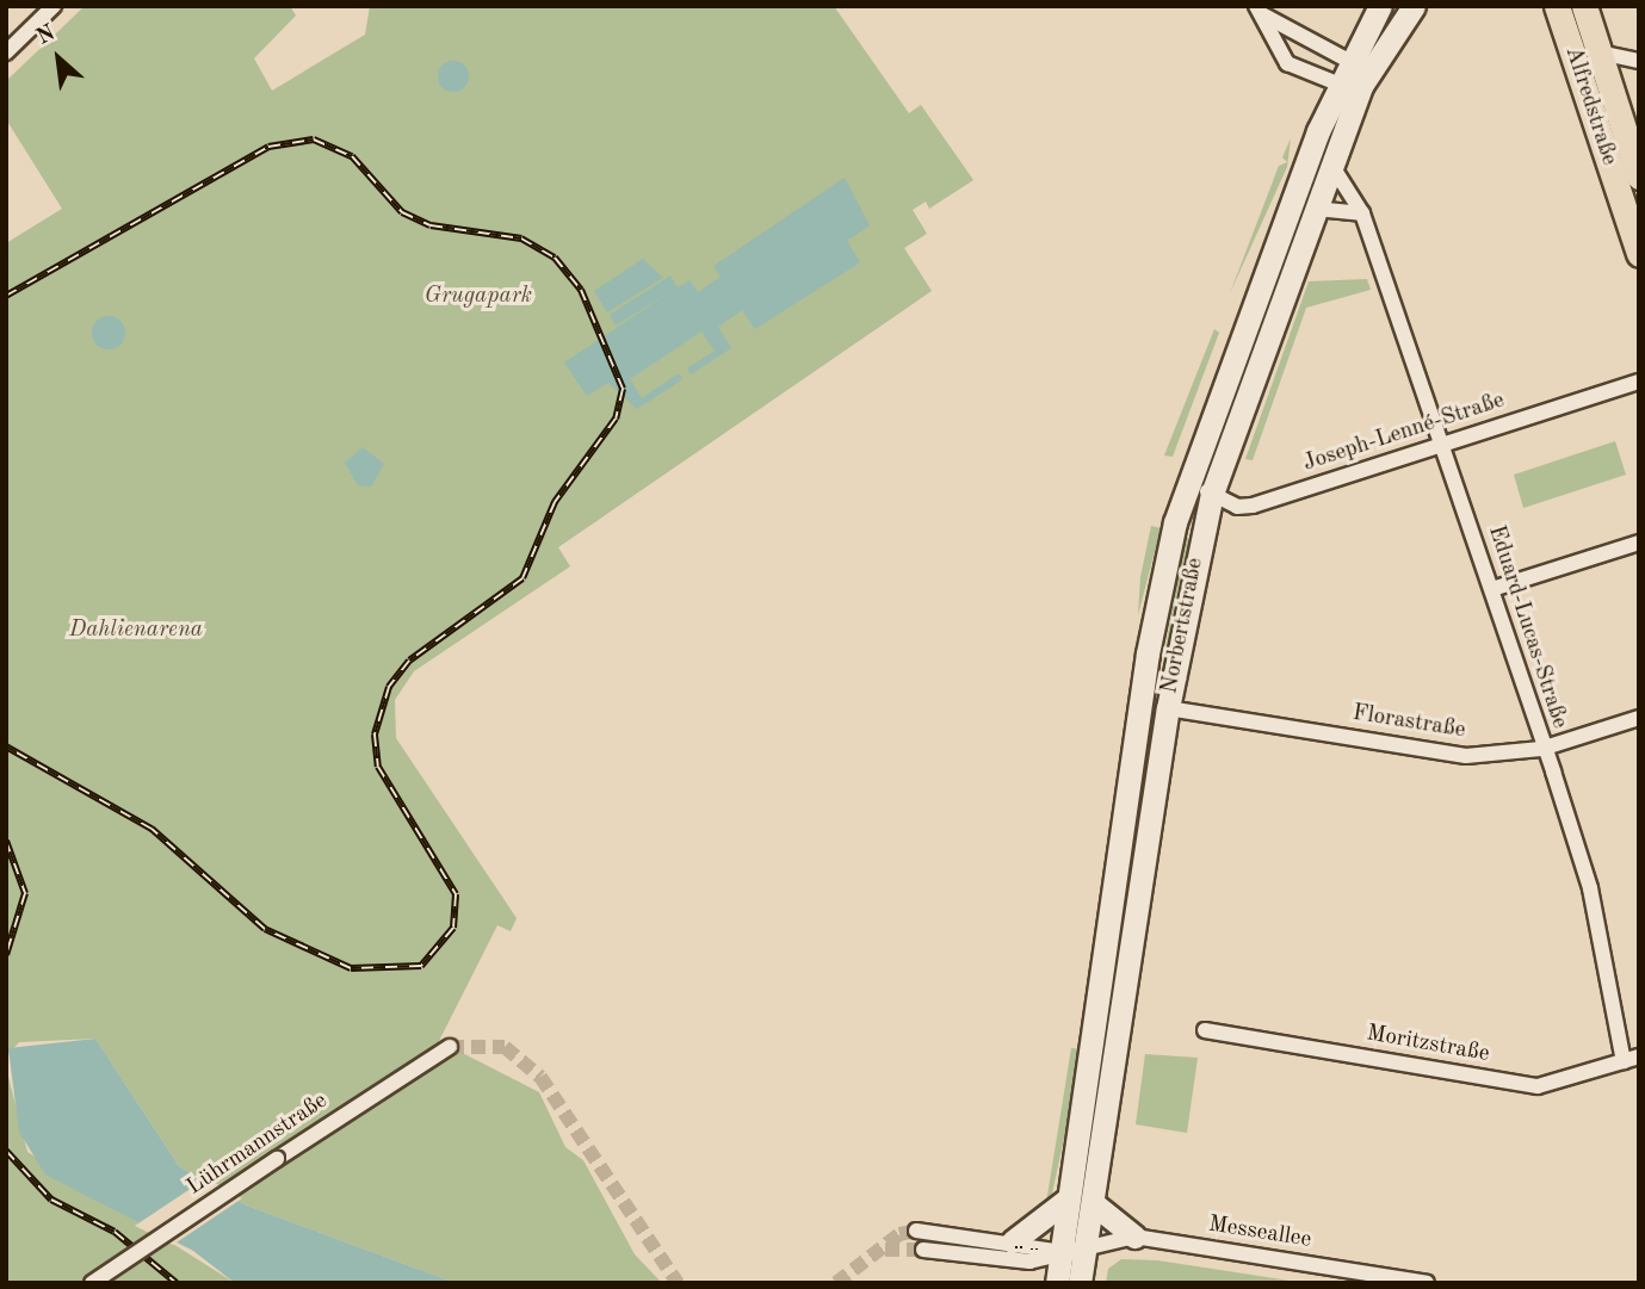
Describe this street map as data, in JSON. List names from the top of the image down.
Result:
{
  "streets": {
    "main road": ["Alfredstraße", "Norbertstraße"],
    "street": [
      "Joseph-Lenné-Straße",
      "Eduard-Lucas-Straße",
      "Florastraße",
      "Moritzstraße",
      "Lührmannstraße",
      "Messeallee"
    ]
  },
  "crossings": [
    ["Joseph-Lenné-Straße", "Norbertstraße"],
    ["Joseph-Lenné-Straße", "Eduard-Lucas-Straße"],
    ["Norbertstraße", "Eduard-Lucas-Straße"],
    ["Norbertstraße", "Florastraße"],
    ["Norbertstraße", "Messeallee"],
    ["Eduard-Lucas-Straße", "Florastraße"],
    ["Eduard-Lucas-Straße", "Moritzstraße"]
  ],
  "parks": ["Grugapark", "Dahlienarena"],
  "north": "top left"
}
